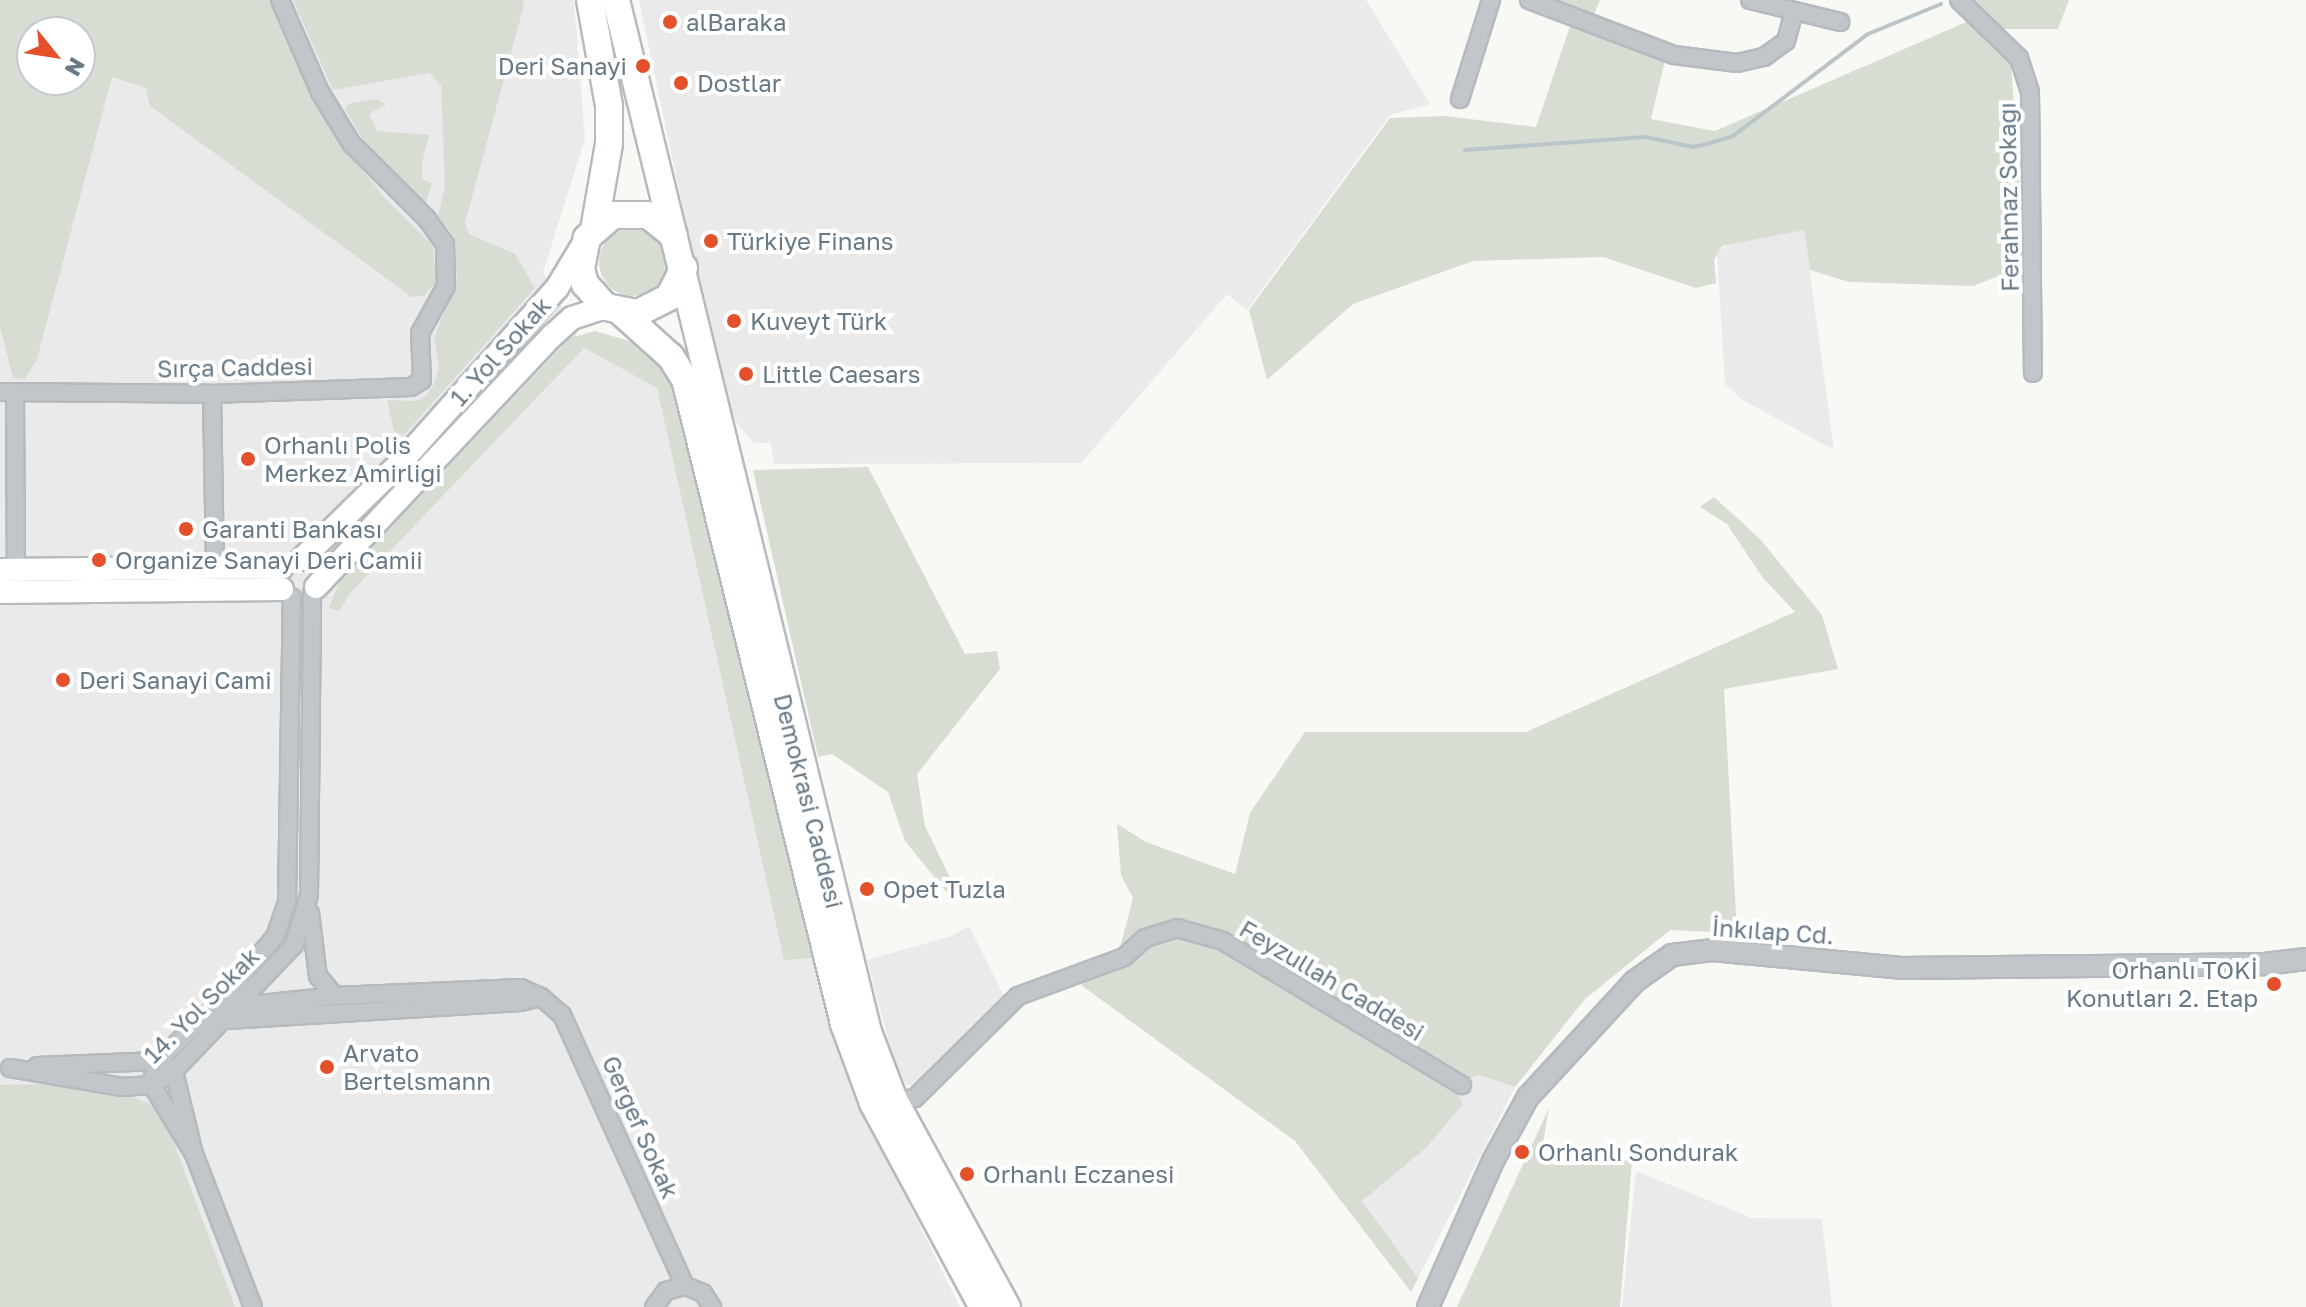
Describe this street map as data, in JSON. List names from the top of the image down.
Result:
{
  "streets": {
    "main road": ["1. Yol Sokak", "Demokrasi Caddesi"],
    "street": [
      "Ferahnaz Sokağı",
      "Sırça Caddesi",
      "İnkılap Cd.",
      "Feyzullah Caddesi",
      "14. Yol Sokak",
      "Gergef Sokak"
    ]
  },
  "crossings": [
    ["1. Yol Sokak", "Demokrasi Caddesi"],
    ["1. Yol Sokak", "14. Yol Sokak"],
    ["Demokrasi Caddesi", "Feyzullah Caddesi"]
  ],
  "places": [
    "alBaraka",
    "Deri Sanayi",
    "Dostlar",
    "Türkiye Finans",
    "Kuveyt Türk",
    "Little Caesars",
    "Orhanlı Polis Merkez Amirliği",
    "Garanti Bankası",
    "Organize Sanayi Deri Camii",
    "Deri Sanayi Cami",
    "Opet Tuzla",
    "Orhanlı TOKİ Konutları 2. Etap",
    "Arvato Bertelsmann",
    "Orhanlı Sondurak",
    "Orhanlı Eczanesi"
  ],
  "north": "bottom right"
}
